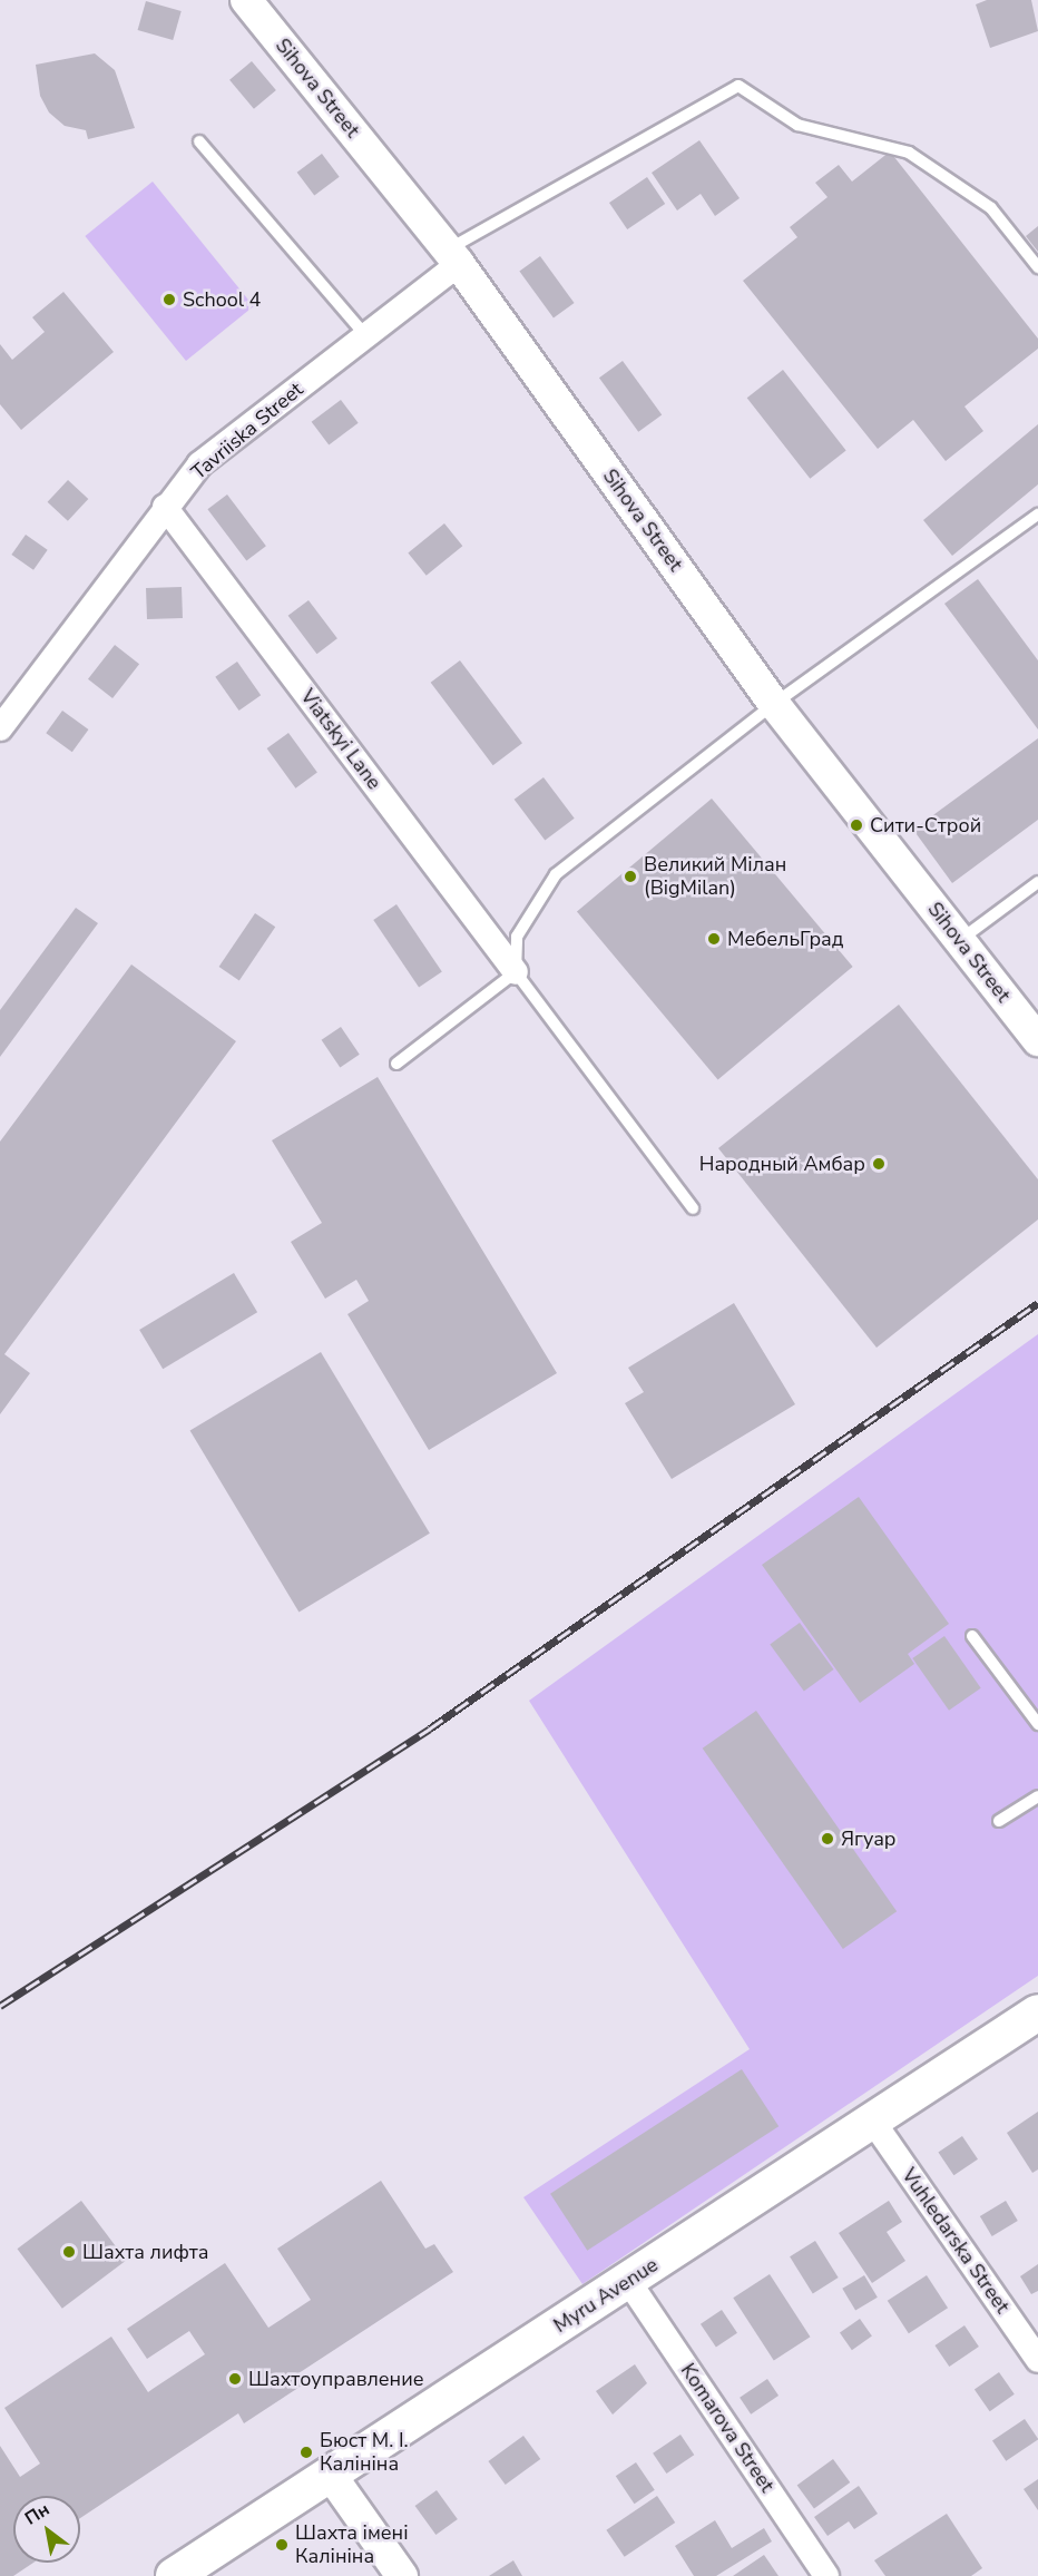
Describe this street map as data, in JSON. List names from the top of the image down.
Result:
{
  "streets": {
    "main road": ["Myru Avenue"],
    "street": [
      "Sihova Street",
      "Tavriiska Street",
      "Viatskyi Lane",
      "Vuhledarska Street",
      "Komarova Street"
    ]
  },
  "crossings": [
    ["Sihova Street", "Tavriiska Street"],
    ["Tavriiska Street", "Viatskyi Lane"],
    ["Vuhledarska Street", "Myru Avenue"],
    ["Myru Avenue", "Komarova Street"]
  ],
  "places": [
    "School 4",
    "Сити-Строй",
    "Великий Мілан (BigMilan)",
    "МебельГрад",
    "Народный Амбар",
    "Ягуар",
    "Шахта лифта",
    "Шахтоуправление",
    "Бюст М. І. Калініна",
    "Шахта імені Калініна"
  ],
  "north": "top left"
}
